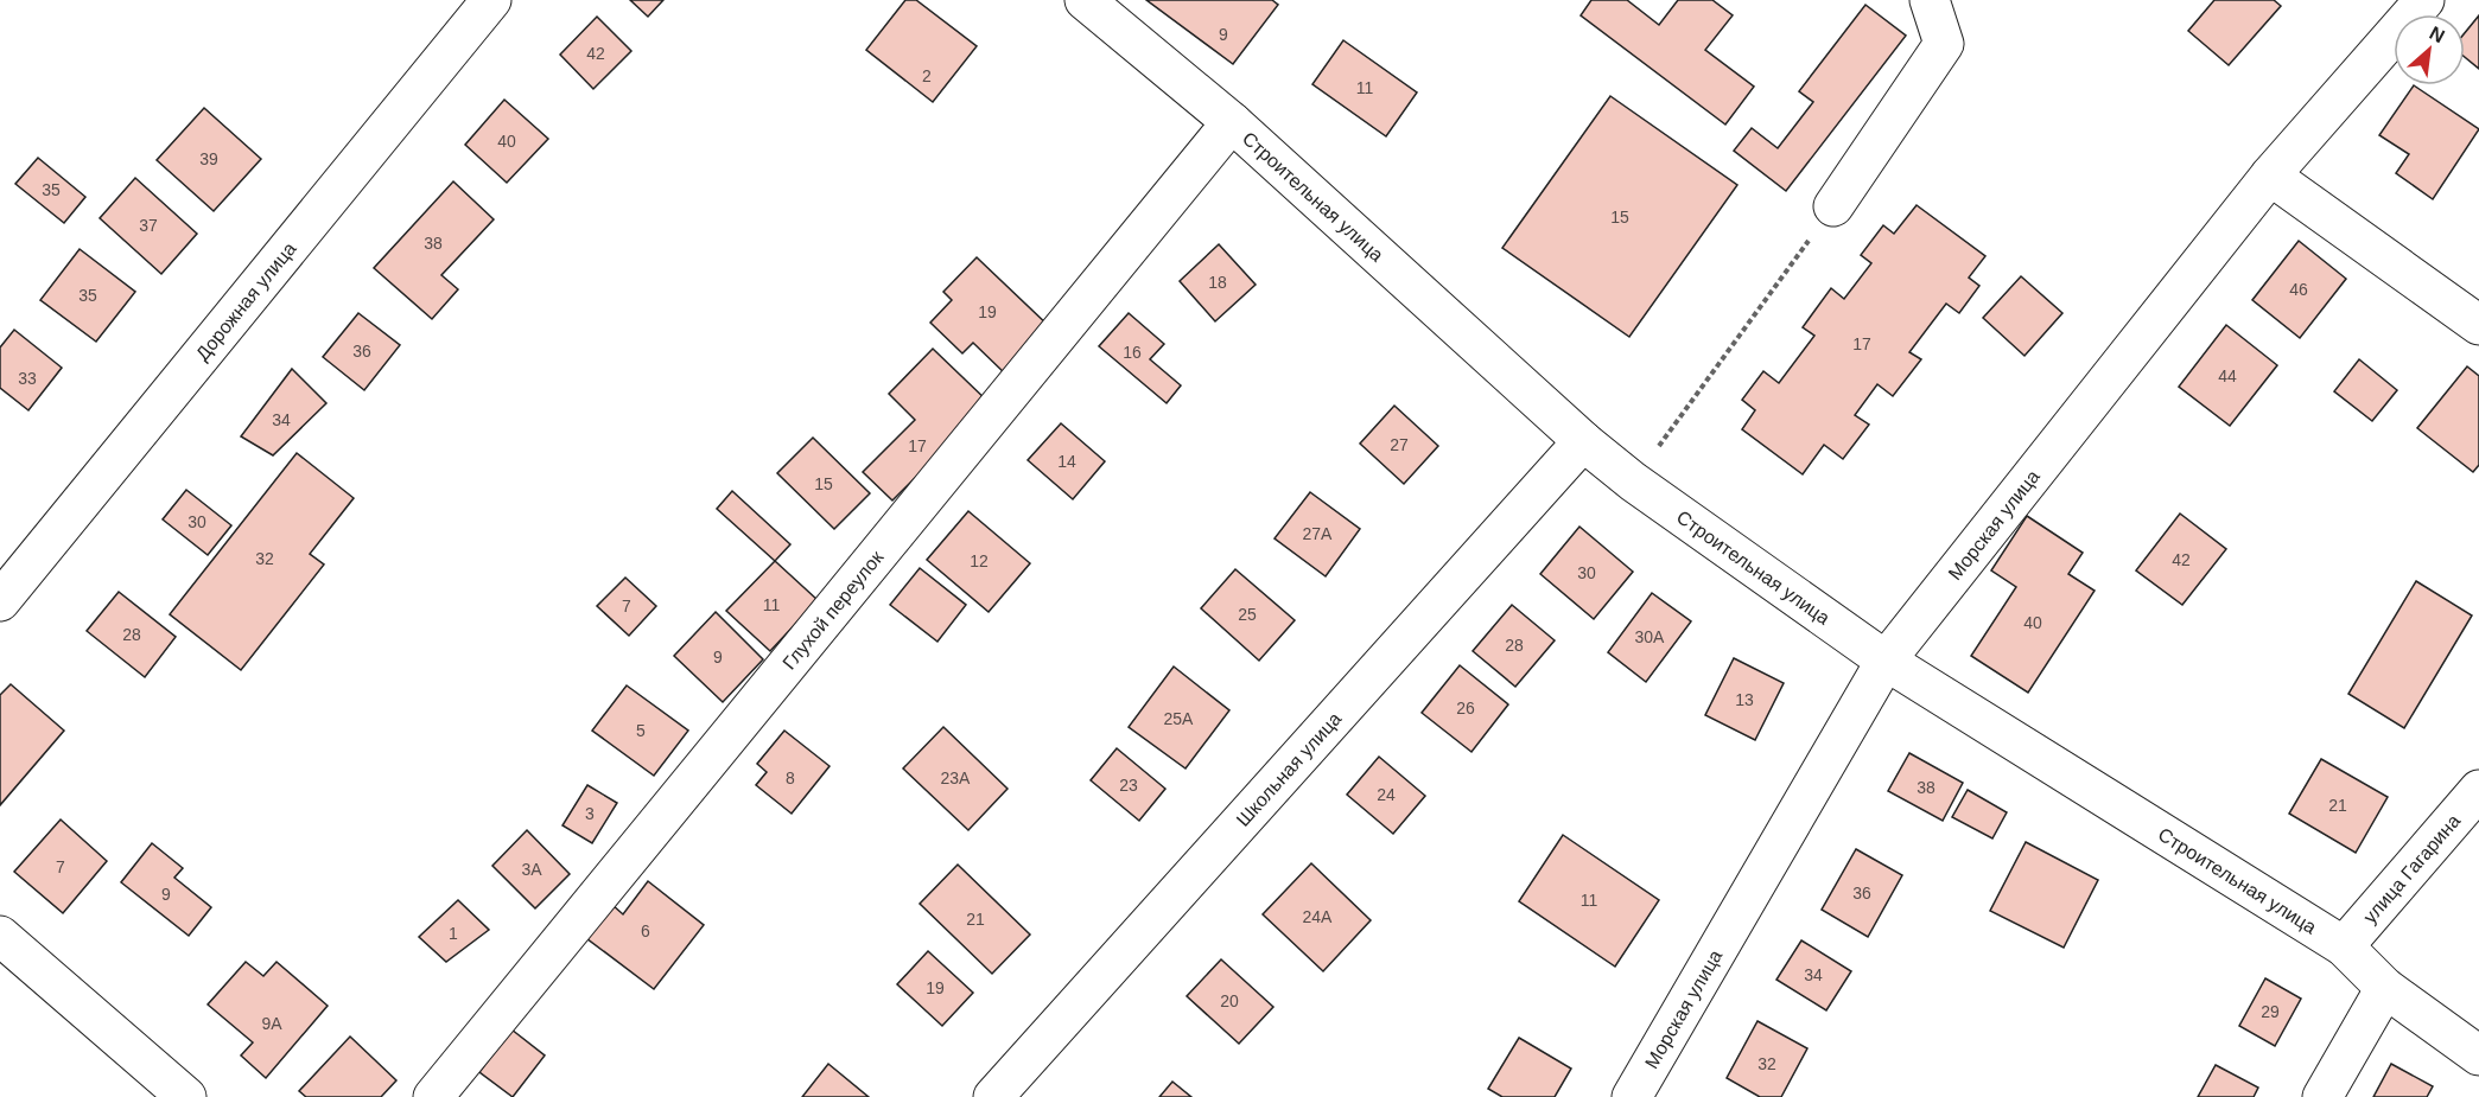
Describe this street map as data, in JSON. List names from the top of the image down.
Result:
{
  "streets": {
    "street": [
      "Строительная улица",
      "Дорожная улица",
      "Морская улица",
      "Глухой переулок",
      "Школьная улица",
      "улица Гагарина"
    ]
  },
  "crossings": [
    ["Строительная улица", "Морская улица"],
    ["Строительная улица", "Глухой переулок"],
    ["Строительная улица", "Школьная улица"],
    ["Строительная улица", "улица Гагарина"]
  ],
  "house_numbers": [
    "9",
    "42",
    "2",
    "11",
    "40",
    "39",
    "35",
    "15",
    "37",
    "38",
    "18",
    "46",
    "35",
    "19",
    "17",
    "36",
    "16",
    "44",
    "33",
    "34",
    "27",
    "17",
    "14",
    "15",
    "30",
    "27А",
    "32",
    "42",
    "12",
    "30",
    "11",
    "7",
    "25",
    "40",
    "28",
    "30А",
    "28",
    "9",
    "13",
    "26",
    "25А",
    "5",
    "8",
    "23А",
    "23",
    "38",
    "24",
    "21",
    "3",
    "7",
    "3А",
    "36",
    "9",
    "11",
    "24А",
    "21",
    "6",
    "1",
    "34",
    "19",
    "20",
    "29",
    "9А",
    "32"
  ],
  "north": "top right"
}
